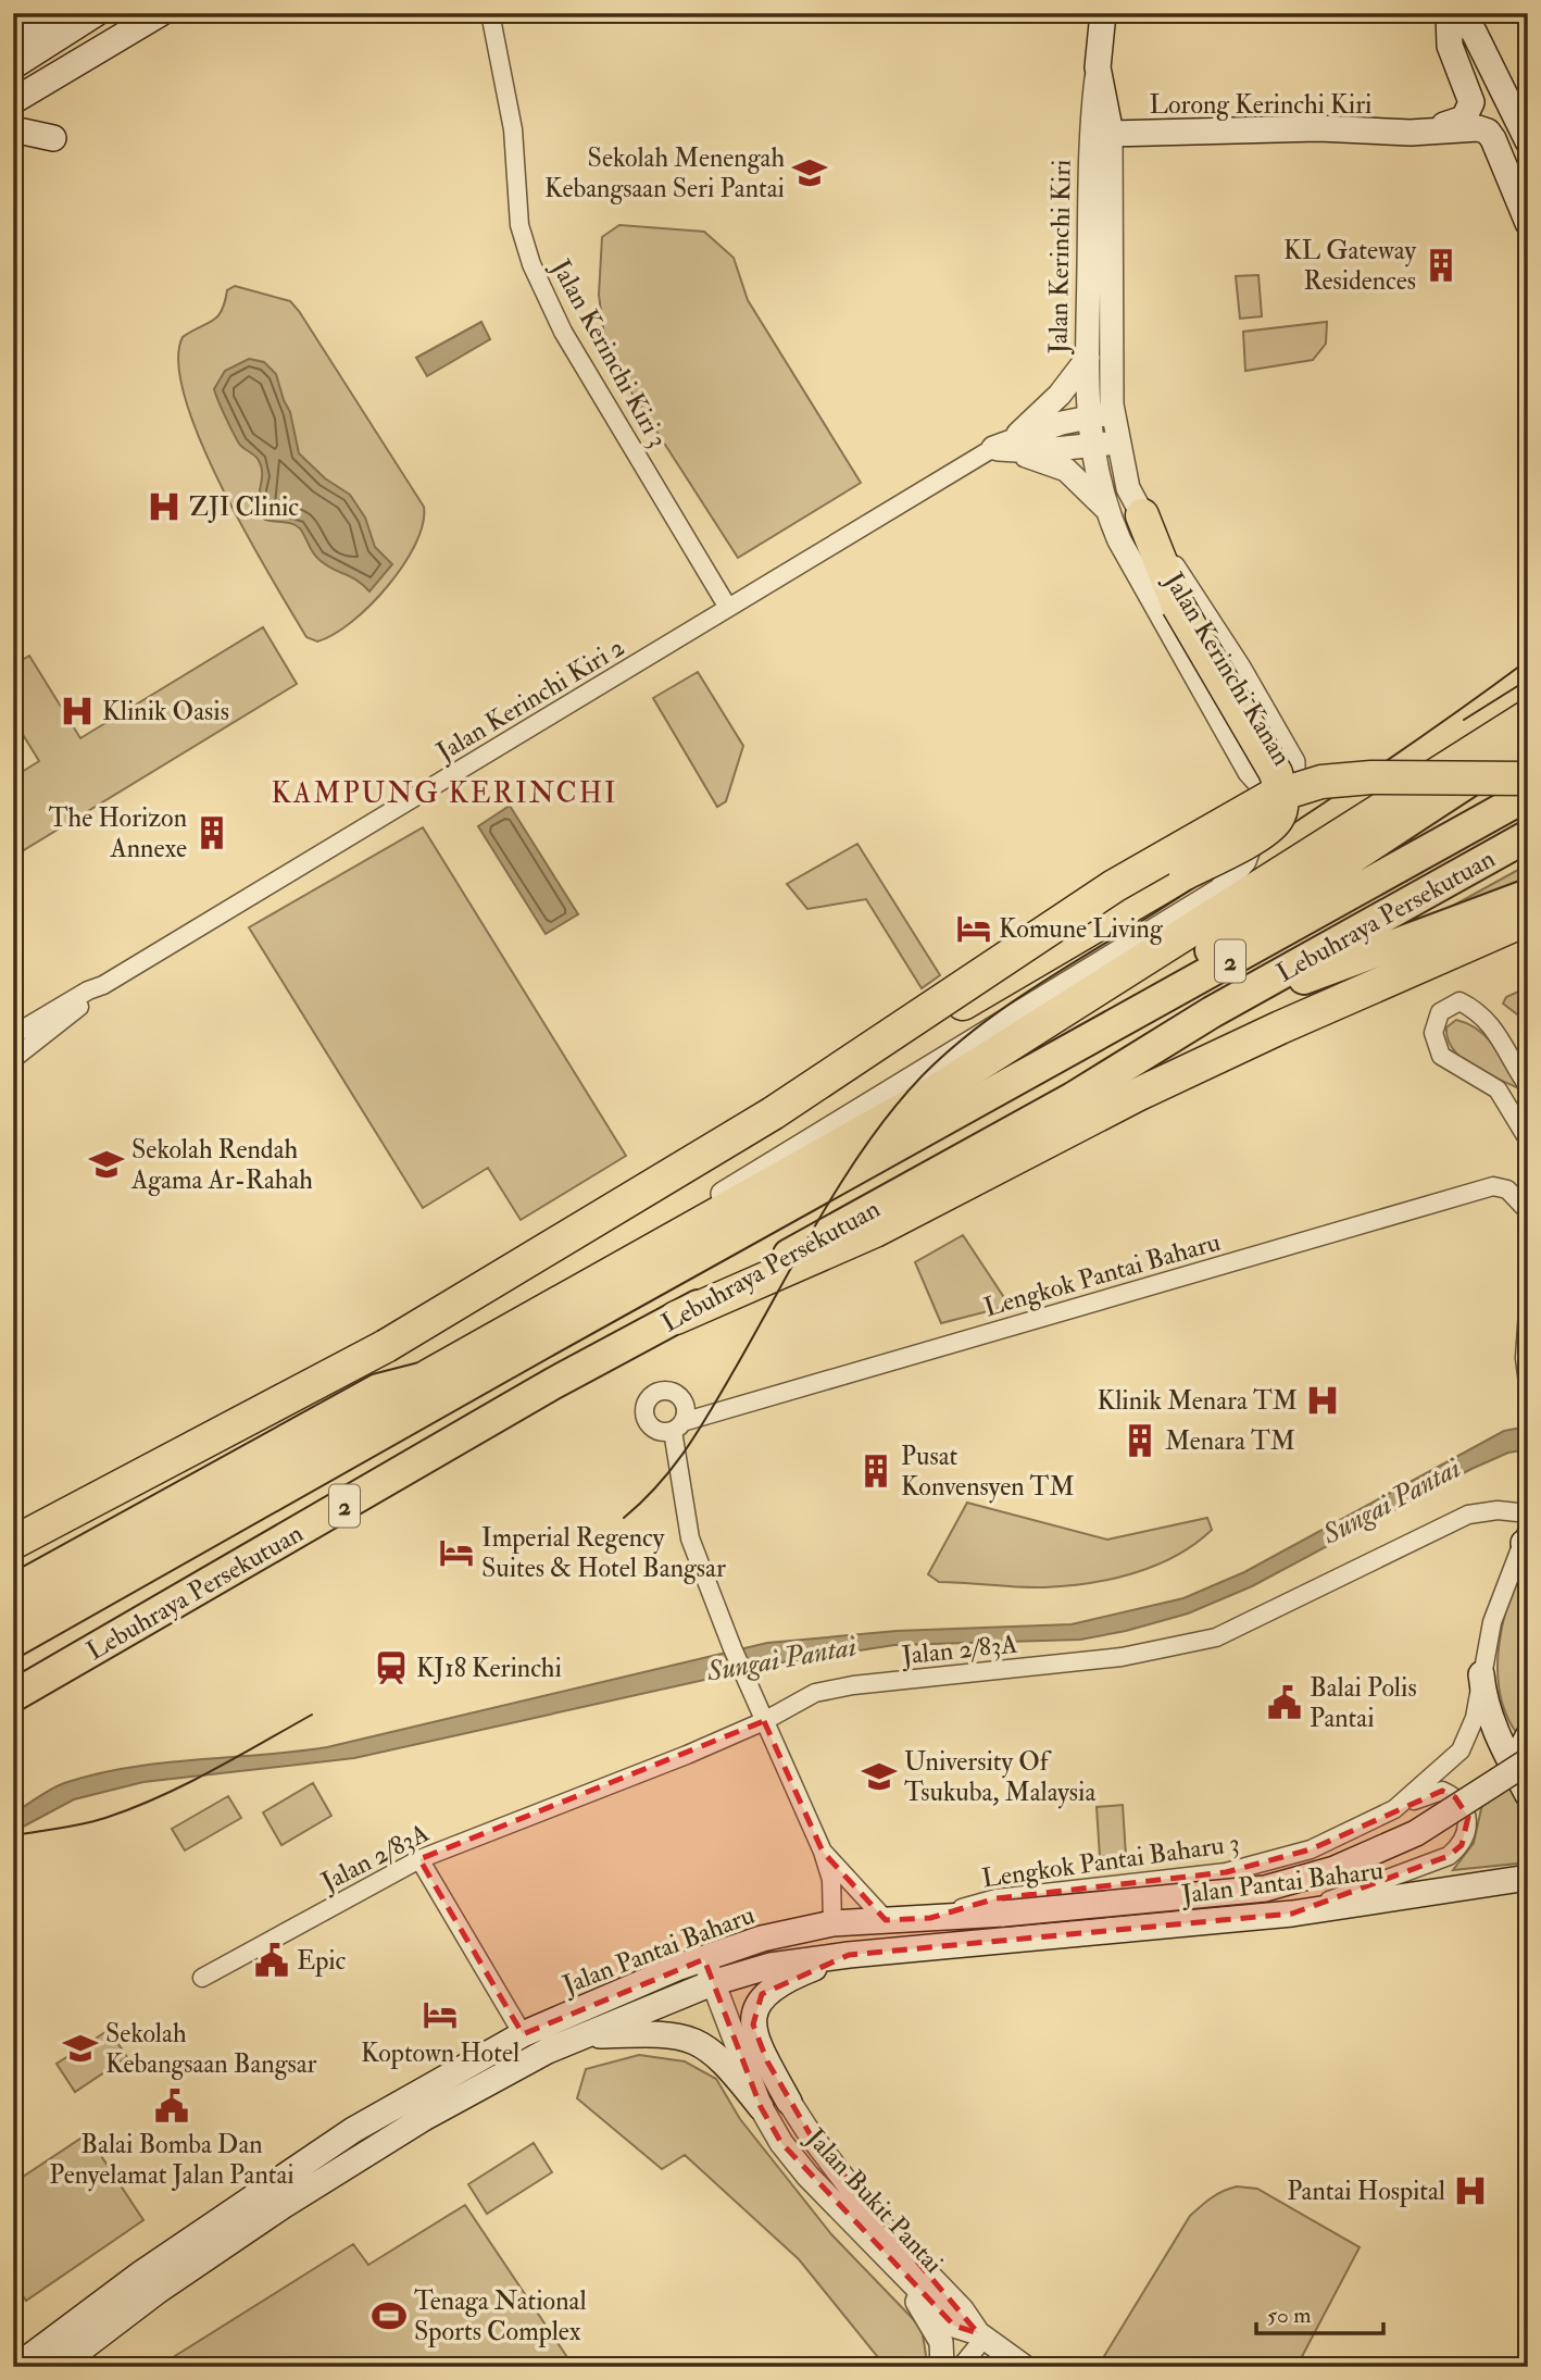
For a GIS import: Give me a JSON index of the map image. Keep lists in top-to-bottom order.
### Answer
{
  "streets": {
    "highway": ["Lebuhraya Persekutuan", "2"],
    "main road": ["Lorong Kerinchi Kiri", "Jalan Kerinchi Kiri", "Jalan Pantai Baharu"],
    "street": [
      "Jalan Kerinchi Kiri 3",
      "Jalan Kerinchi Kanan",
      "Jalan Kerinchi Kiri 2",
      "Lengkok Pantai Baharu",
      "Jalan 2/83A",
      "Lengkok Pantai Baharu 3",
      "Jalan Bukit Pantai"
    ]
  },
  "crossings": [
    ["Lorong Kerinchi Kiri", "Jalan Kerinchi Kiri"],
    ["Jalan Kerinchi Kiri", "Jalan Kerinchi Kanan"],
    ["Jalan Kerinchi Kiri 3", "Jalan Kerinchi Kiri 2"],
    ["Lengkok Pantai Baharu", "Jalan 2/83A"],
    ["Lengkok Pantai Baharu 3", "Jalan Pantai Baharu"],
    ["Jalan Pantai Baharu", "Jalan Bukit Pantai"]
  ],
  "districts": ["KAMPUNG KERINCHI"],
  "water": ["Sungai Pantai"],
  "places": {
    "school or university": [
      "Sekolah Menengah Kebangsaan Seri Pantai",
      "Sekolah Rendah Agama Ar-Rahah",
      "University Of Tsukuba, Malaysia",
      "Sekolah Kebangsaan Bangsar"
    ],
    "building": [
      "KL Gateway Residences",
      "The Horizon Annexe",
      "Menara TM",
      "Pusat Konvensyen TM"
    ],
    "hospital": [
      "ZJI Clinic",
      "Klinik Oasis",
      "Klinik Menara TM",
      "Pantai Hospital"
    ],
    "hotel": ["Komune Living", "Imperial Regency Suites & Hotel Bangsar", "Koptown Hotel"],
    "station": ["KJ18 Kerinchi"],
    "public building": ["Balai Polis Pantai", "Epic", "Balai Bomba Dan Penyelamat Jalan Pantai"],
    "sports": ["Tenaga National Sports Complex"]
  },
  "scale_bar": "50 m"
}
